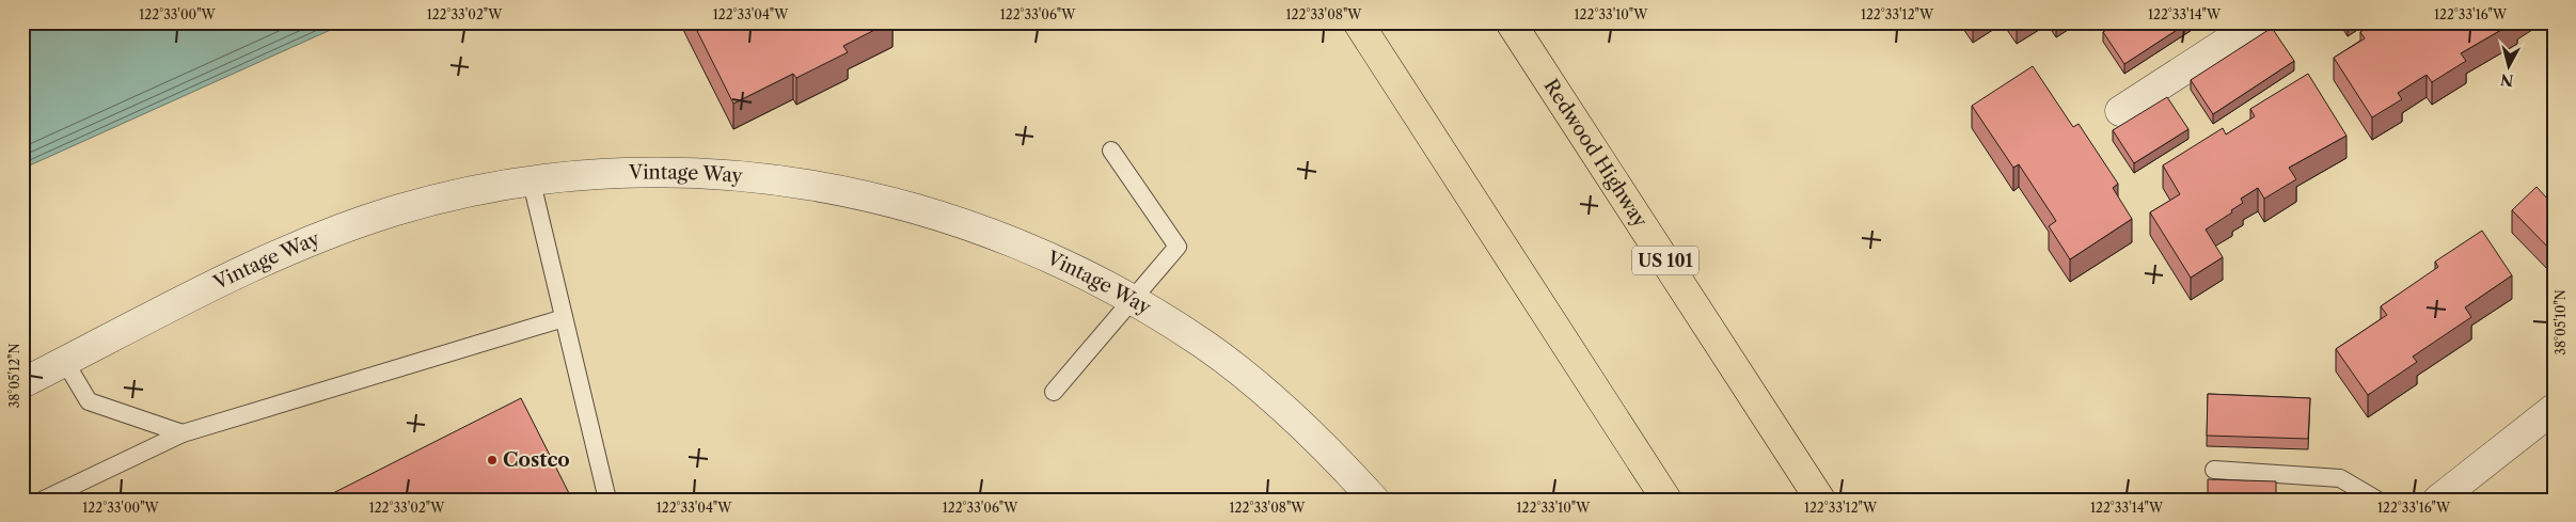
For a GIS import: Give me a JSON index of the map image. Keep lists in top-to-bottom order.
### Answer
{
  "streets": {
    "highway": ["Redwood Highway", "US 101"],
    "street": ["Vintage Way"]
  },
  "places": ["Costco"],
  "north": "bottom",
  "coordinates": [
    "122°33'00\"W",
    "122°33'02\"W",
    "122°33'04\"W",
    "122°33'06\"W",
    "122°33'08\"W",
    "122°33'10\"W",
    "122°33'12\"W",
    "122°33'14\"W",
    "122°33'16\"W",
    "38°05'10\"N",
    "38°05'12\"N"
  ]
}
